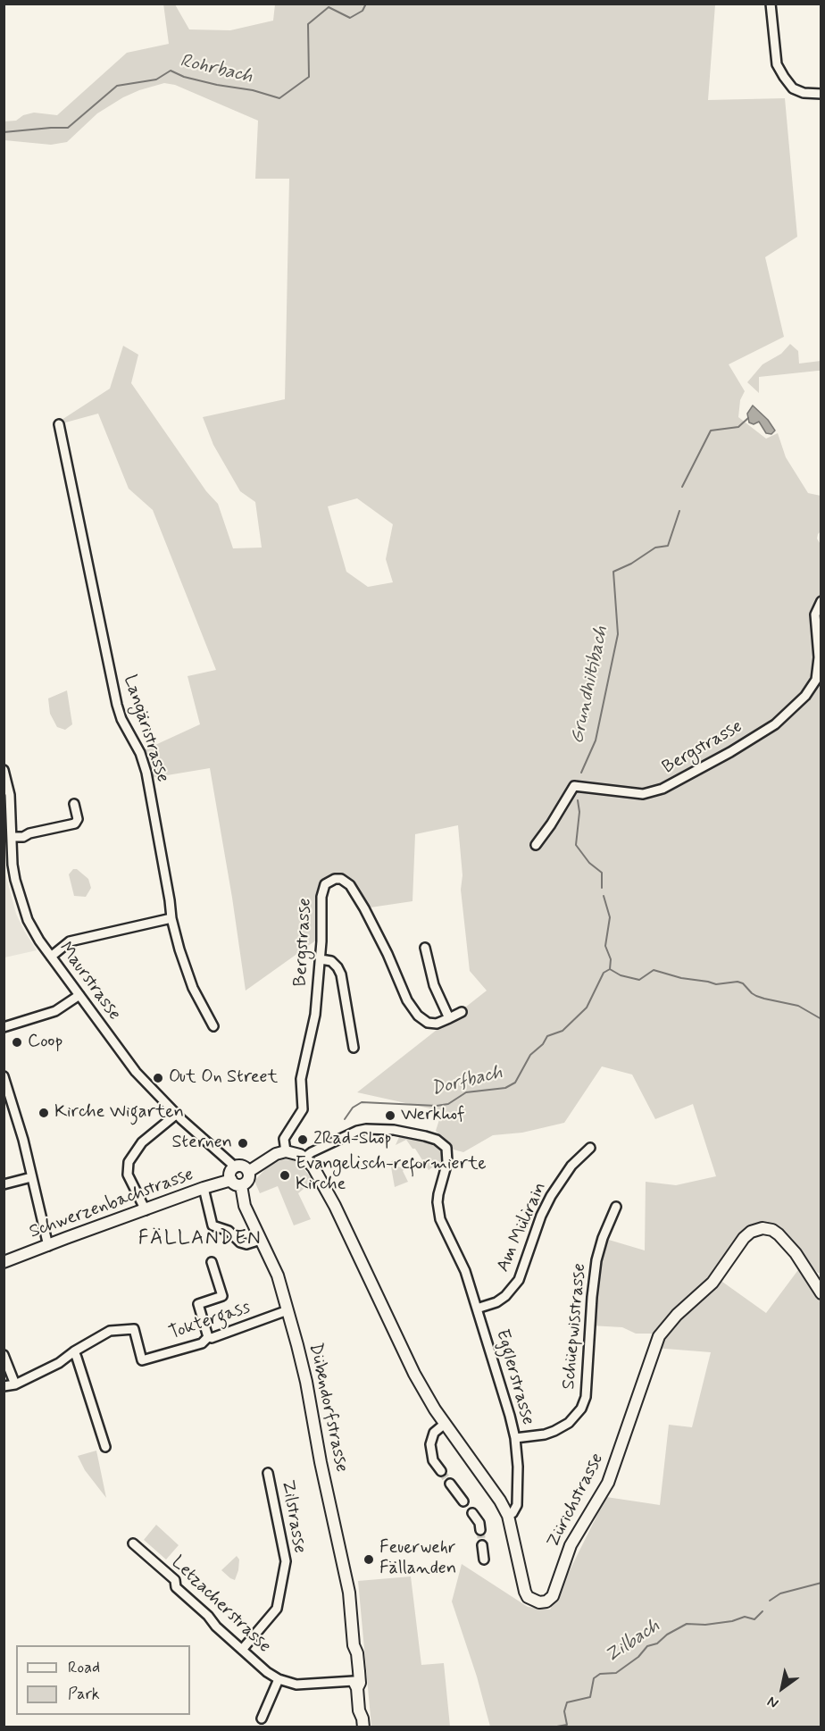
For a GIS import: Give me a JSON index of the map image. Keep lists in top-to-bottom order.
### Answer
{
  "streets": {
    "main road": ["Schwerzenbachstrasse", "Dübendorfstrasse", "Zürichstrasse"],
    "street": [
      "Langäristrasse",
      "Bergstrasse",
      "Maurstrasse",
      "Am Mülirain",
      "Toktergass",
      "Schüepwisstrasse",
      "Egglerstrasse",
      "Zilstrasse",
      "Letzacherstrasse"
    ]
  },
  "crossings": [
    ["Maurstrasse", "Schwerzenbachstrasse"],
    ["Maurstrasse", "Dübendorfstrasse"],
    ["Schwerzenbachstrasse", "Dübendorfstrasse"],
    ["Am Mülirain", "Egglerstrasse"],
    ["Toktergass", "Dübendorfstrasse"],
    ["Schüepwisstrasse", "Egglerstrasse"],
    ["Egglerstrasse", "Zürichstrasse"],
    ["Dübendorfstrasse", "Letzacherstrasse"],
    ["Zilstrasse", "Letzacherstrasse"]
  ],
  "districts": ["FÄLLANDEN"],
  "water": [
    "Rohrbach",
    "Grundhiltibach",
    "Dorfbach",
    "Zilbach"
  ],
  "places": [
    "Coop",
    "Out On Street",
    "Kirche Wigarten",
    "Werkhof",
    "2Rad-Shop",
    "Sternen",
    "Evangelisch-reformierte Kirche",
    "Feuerwehr Fällanden"
  ],
  "legend": ["Road", "Park"],
  "north": "bottom left"
}
